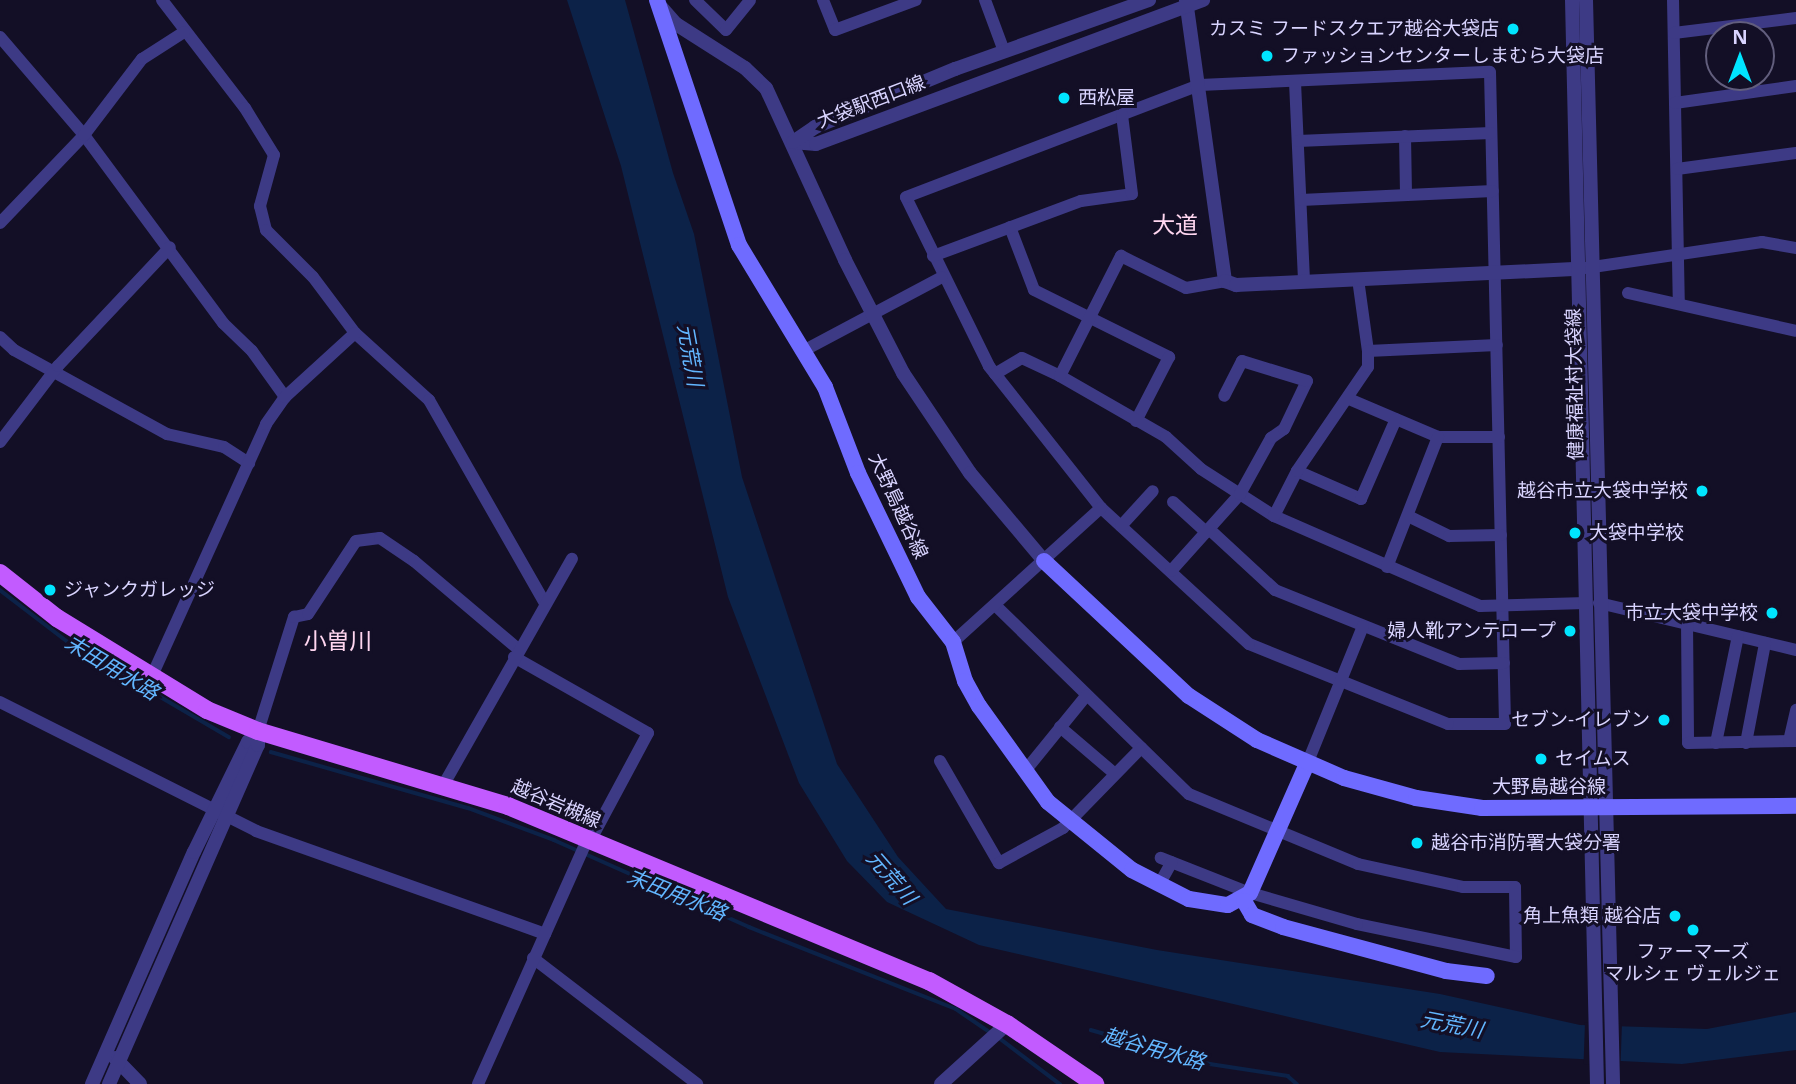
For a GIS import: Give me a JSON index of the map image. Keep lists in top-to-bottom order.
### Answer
{
  "streets": {
    "main road": ["大野島越谷線", "越谷岩槻線"],
    "street": ["大袋駅西口線", "健康福祉村大袋線"]
  },
  "crossings": [
    ["健康福祉村大袋線", "大野島越谷線"]
  ],
  "districts": ["大道", "小曽川"],
  "water": ["元荒川", "末田用水路", "越谷用水路"],
  "places": [
    "カスミ フードスクエア越谷大袋店",
    "ファッションセンターしまむら大袋店",
    "西松屋",
    "越谷市立大袋中学校",
    "大袋中学校",
    "ジャンクガレッジ",
    "市立大袋中学校",
    "婦人靴アンテロープ",
    "セブン-イレブン",
    "セイムス",
    "越谷市消防署大袋分署",
    "角上魚類 越谷店",
    "ファーマーズ マルシェ ヴェルジェ"
  ],
  "north": "top"
}
